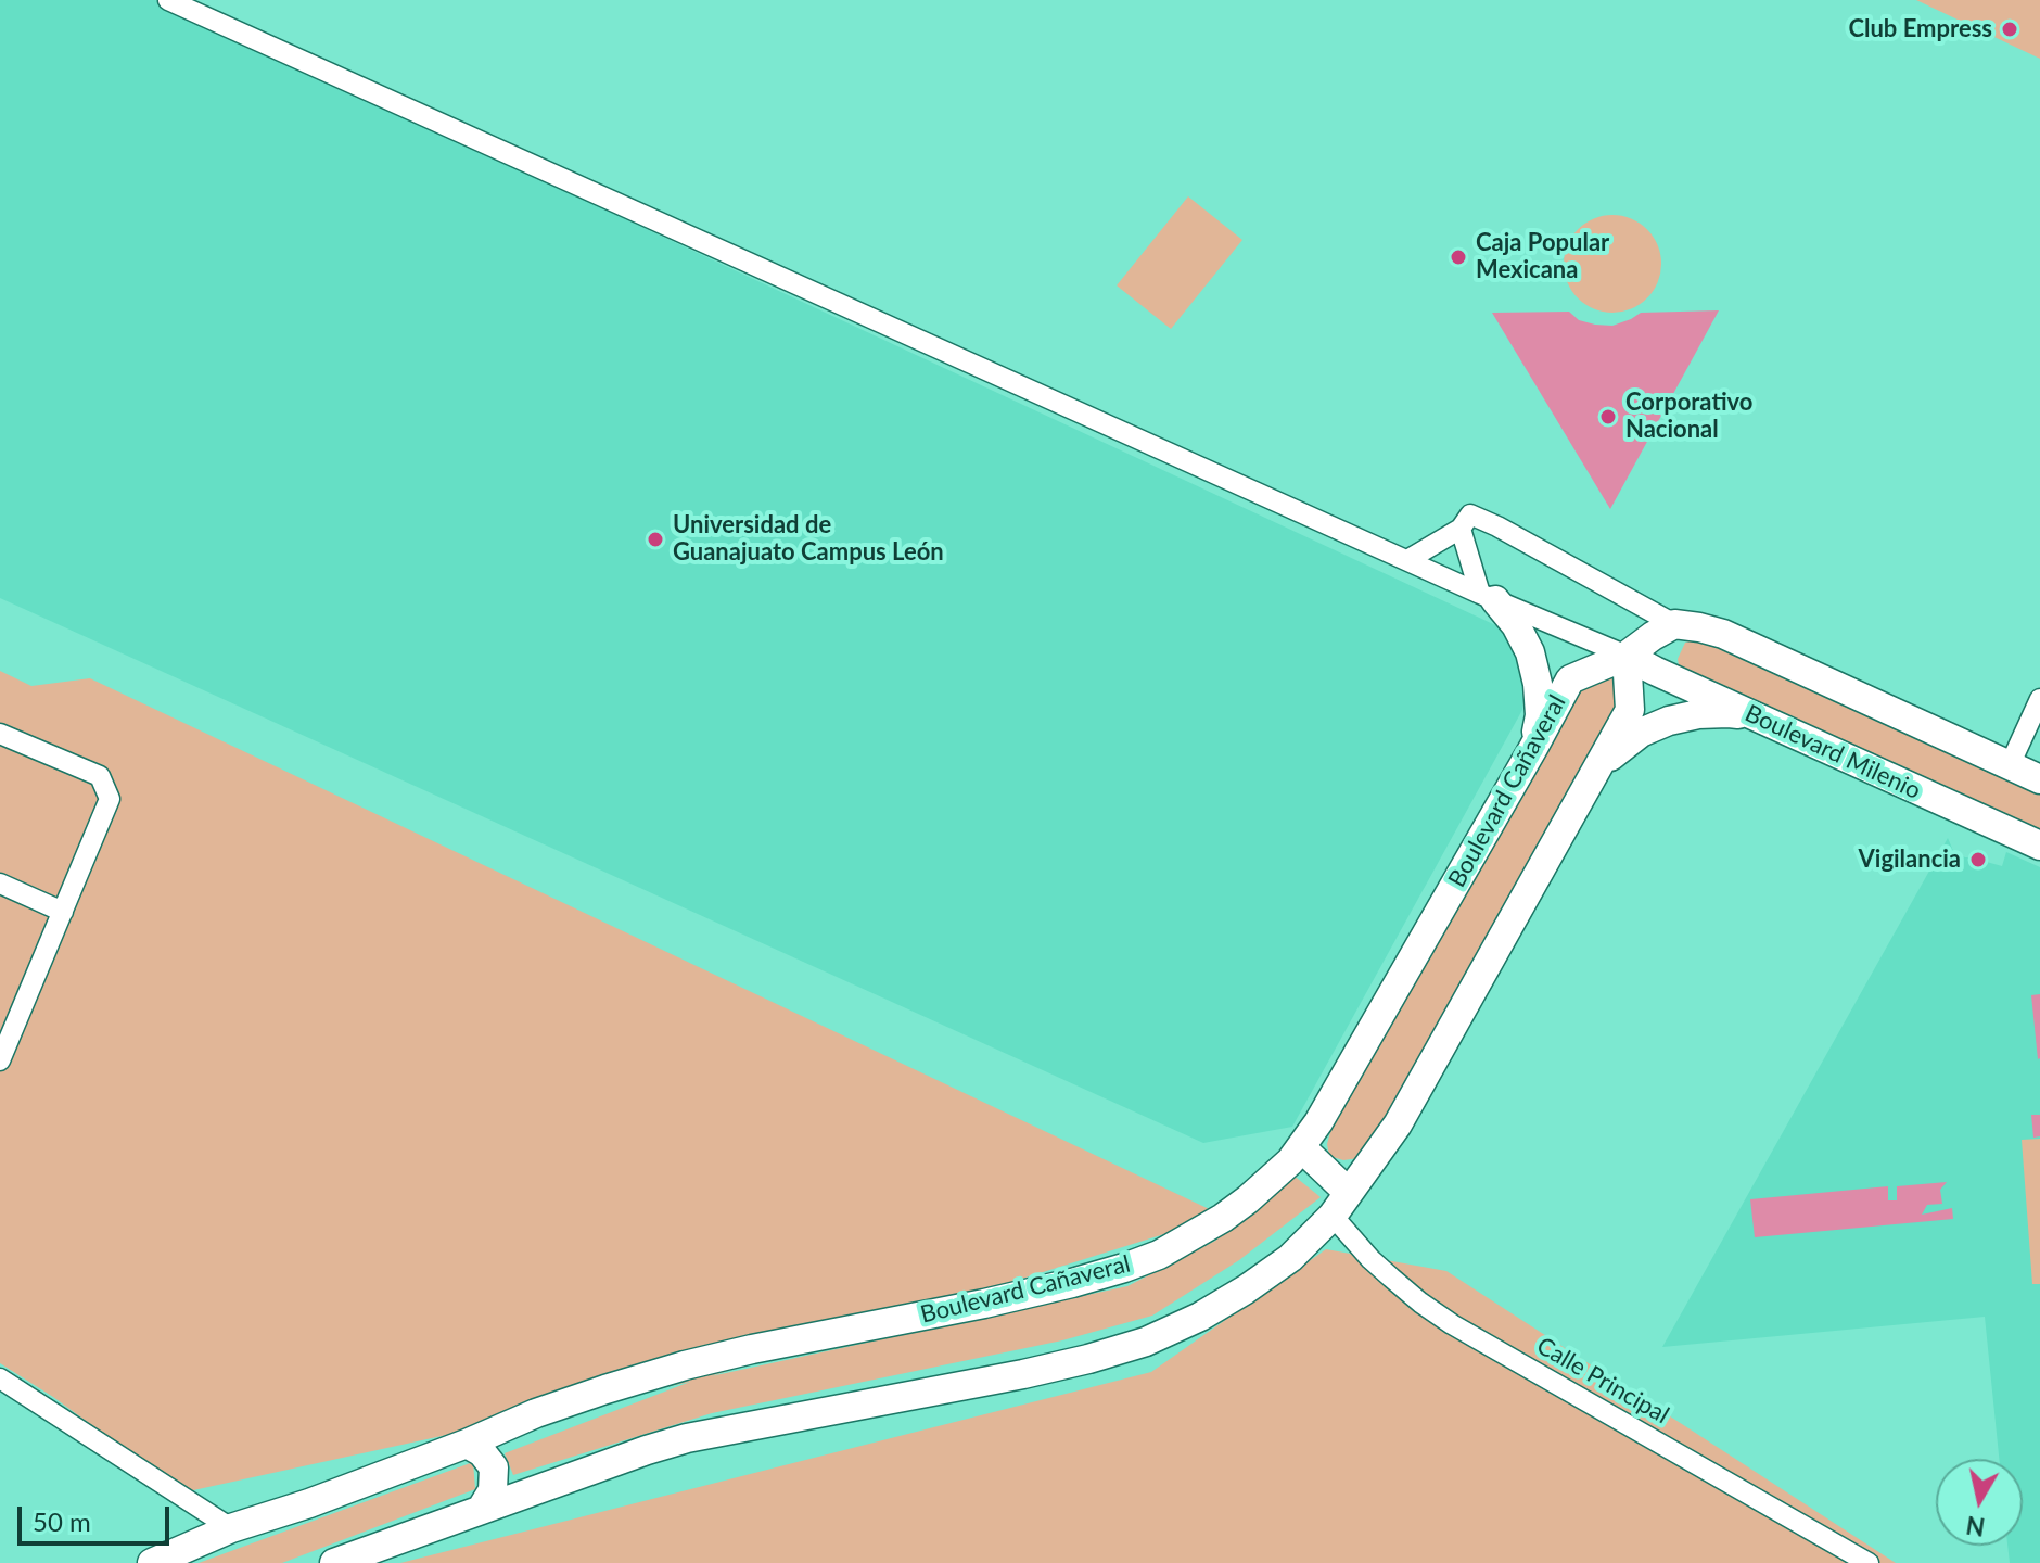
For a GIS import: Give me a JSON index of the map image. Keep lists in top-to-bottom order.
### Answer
{
  "streets": {
    "street": ["Boulevard Milenio", "Boulevard Cañaveral", "Calle Principal"]
  },
  "crossings": [
    ["Boulevard Milenio", "Boulevard Cañaveral"]
  ],
  "places": [
    "Club Empress",
    "Caja Popular Mexicana",
    "Corporativo Nacional",
    "Universidad de Guanajuato Campus León",
    "Vigilancia"
  ],
  "scale_bar": "50 m",
  "north": "bottom"
}
